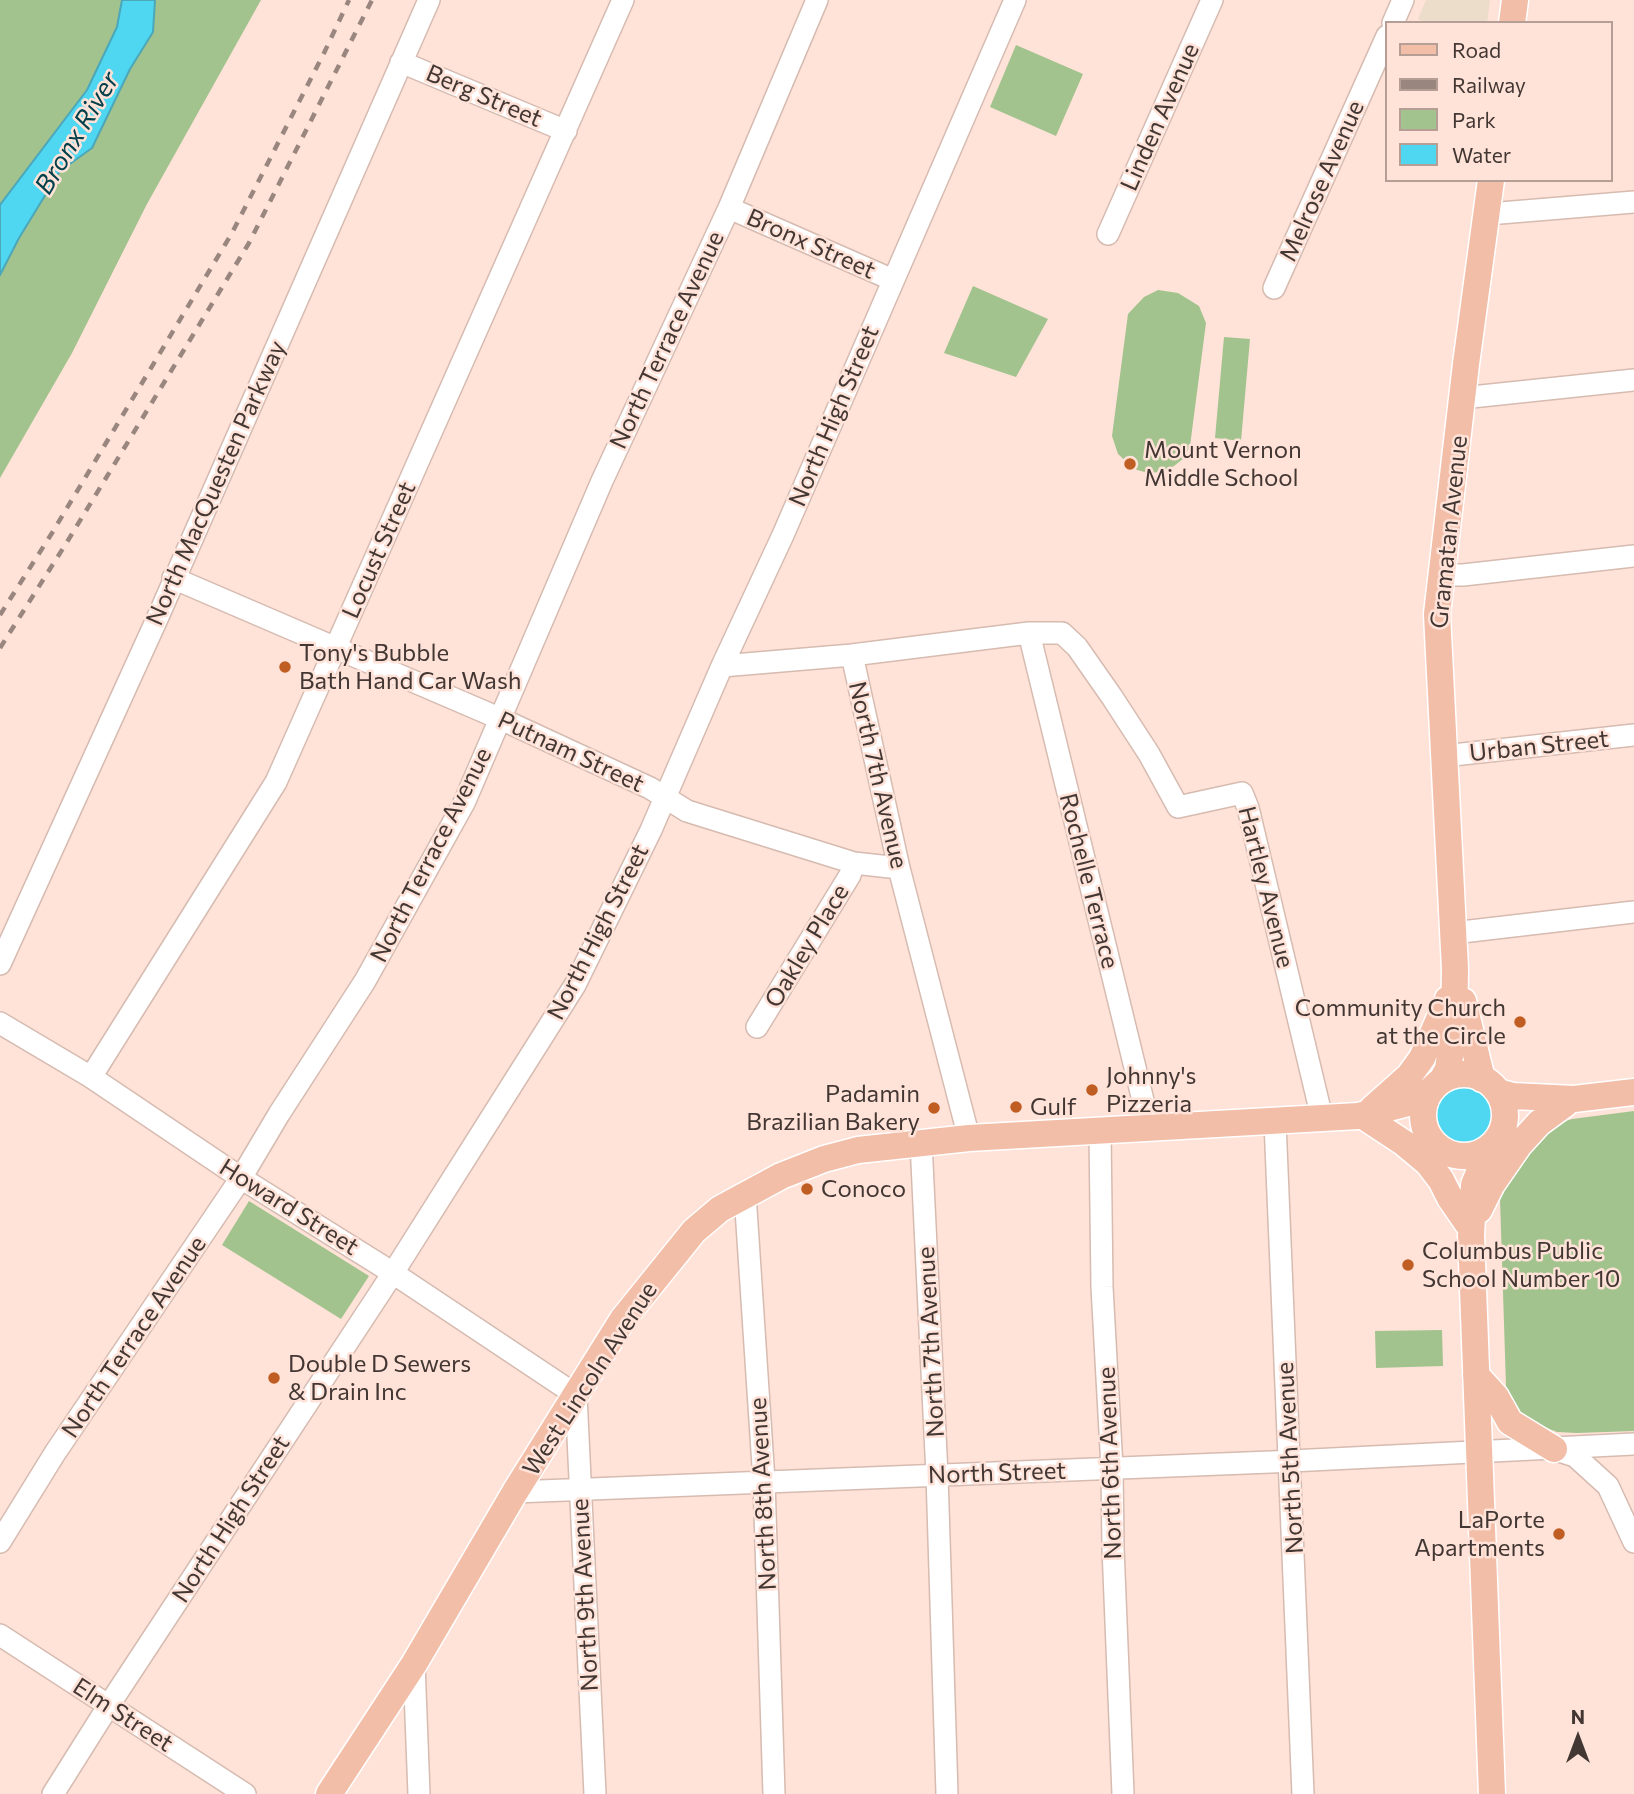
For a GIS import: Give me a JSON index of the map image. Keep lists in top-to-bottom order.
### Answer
{
  "streets": {
    "main road": ["Gramatan Avenue", "West Lincoln Avenue"],
    "street": [
      "Berg Street",
      "Linden Avenue",
      "Melrose Avenue",
      "Bronx Street",
      "North Terrace Avenue",
      "North High Street",
      "North MacQuesten Parkway",
      "Locust Street",
      "Urban Street",
      "Putnam Street",
      "North 7th Avenue",
      "Rochelle Terrace",
      "Hartley Avenue",
      "Oakley Place",
      "Howard Street",
      "North 5th Avenue",
      "North 6th Avenue",
      "North Street",
      "North 8th Avenue",
      "North 9th Avenue",
      "Elm Street"
    ]
  },
  "crossings": [
    ["Berg Street", "North MacQuesten Parkway"],
    ["Berg Street", "Locust Street"],
    ["Bronx Street", "North Terrace Avenue"],
    ["Bronx Street", "North High Street"],
    ["North Terrace Avenue", "Putnam Street"],
    ["North Terrace Avenue", "Howard Street"],
    ["North High Street", "Putnam Street"],
    ["North High Street", "Howard Street"],
    ["North High Street", "Elm Street"],
    ["North MacQuesten Parkway", "Putnam Street"],
    ["Gramatan Avenue", "Urban Street"],
    ["Gramatan Avenue", "West Lincoln Avenue"],
    ["Locust Street", "Putnam Street"],
    ["Locust Street", "Howard Street"],
    ["Putnam Street", "North 7th Avenue"],
    ["Putnam Street", "Oakley Place"],
    ["North 7th Avenue", "West Lincoln Avenue"],
    ["North 7th Avenue", "North Street"],
    ["Rochelle Terrace", "Hartley Avenue"],
    ["Rochelle Terrace", "West Lincoln Avenue"],
    ["Hartley Avenue", "West Lincoln Avenue"],
    ["Howard Street", "West Lincoln Avenue"],
    ["Howard Street", "North 9th Avenue"],
    ["West Lincoln Avenue", "North 5th Avenue"],
    ["West Lincoln Avenue", "North 6th Avenue"],
    ["West Lincoln Avenue", "North Street"],
    ["West Lincoln Avenue", "North 8th Avenue"],
    ["West Lincoln Avenue", "North 9th Avenue"],
    ["North 5th Avenue", "North Street"],
    ["North 6th Avenue", "North Street"],
    ["North Street", "North 8th Avenue"],
    ["North Street", "North 9th Avenue"]
  ],
  "water": ["Bronx River"],
  "places": [
    "Mount Vernon Middle School",
    "Tony's Bubble Bath Hand Car Wash",
    "Community Church at the Circle",
    "Johnny's Pizzeria",
    "Gulf",
    "Padamin Brazilian Bakery",
    "Conoco",
    "Columbus Public School Number 10",
    "Double D Sewers & Drain Inc",
    "LaPorte Apartments"
  ],
  "legend": [
    "Road",
    "Railway",
    "Park",
    "Water"
  ],
  "north": "top"
}
